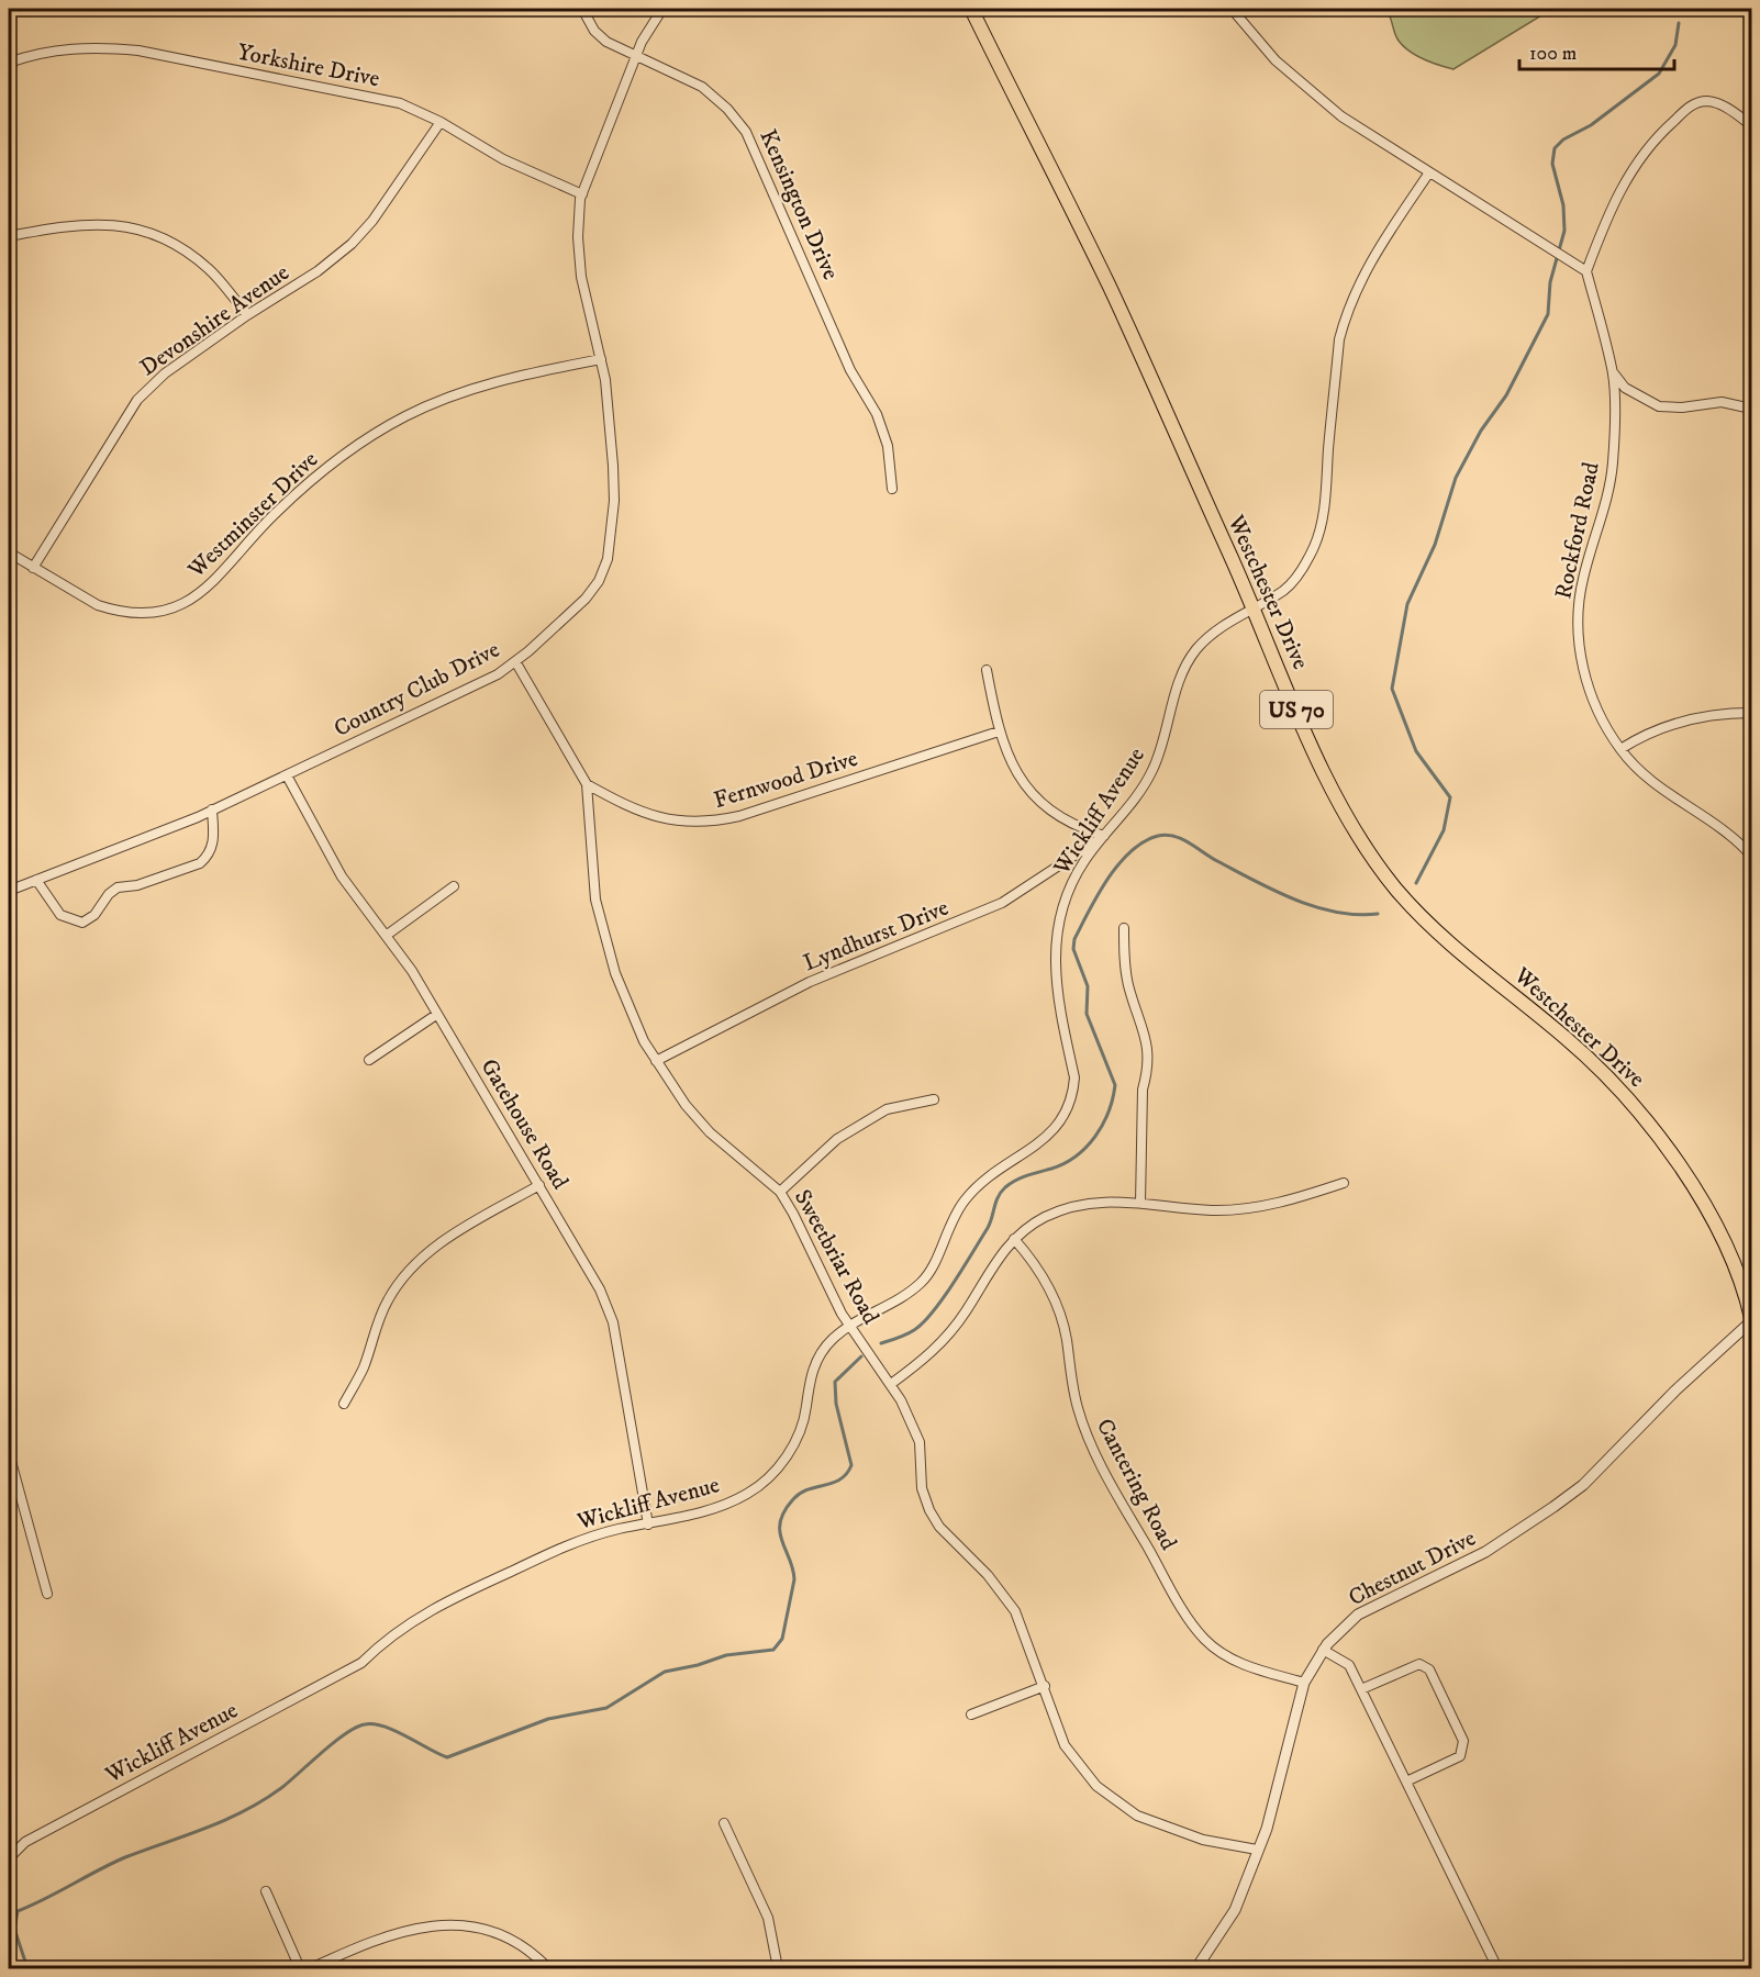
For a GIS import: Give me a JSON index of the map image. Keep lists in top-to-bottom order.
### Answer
{
  "streets": {
    "main road": ["Westchester Drive", "US 70"],
    "street": [
      "Yorkshire Drive",
      "Kensington Drive",
      "Devonshire Avenue",
      "Westminster Drive",
      "Rockford Road",
      "Country Club Drive",
      "Fernwood Drive",
      "Wickliff Avenue",
      "Lyndhurst Drive",
      "Gatehouse Road",
      "Sweetbriar Road",
      "Cantering Road",
      "Chestnut Drive"
    ]
  },
  "crossings": [
    ["Yorkshire Drive", "Devonshire Avenue"],
    ["Yorkshire Drive", "Country Club Drive"],
    ["Kensington Drive", "Country Club Drive"],
    ["Devonshire Avenue", "Westminster Drive"],
    ["Westminster Drive", "Country Club Drive"],
    ["Westchester Drive", "Wickliff Avenue"],
    ["Westchester Drive", "Chestnut Drive"],
    ["Country Club Drive", "Gatehouse Road"],
    ["Country Club Drive", "Sweetbriar Road"],
    ["Fernwood Drive", "Sweetbriar Road"],
    ["Wickliff Avenue", "Lyndhurst Drive"],
    ["Wickliff Avenue", "Gatehouse Road"],
    ["Wickliff Avenue", "Sweetbriar Road"],
    ["Lyndhurst Drive", "Sweetbriar Road"],
    ["Sweetbriar Road", "Chestnut Drive"],
    ["Cantering Road", "Chestnut Drive"]
  ],
  "scale_bar": "100 m"
}
